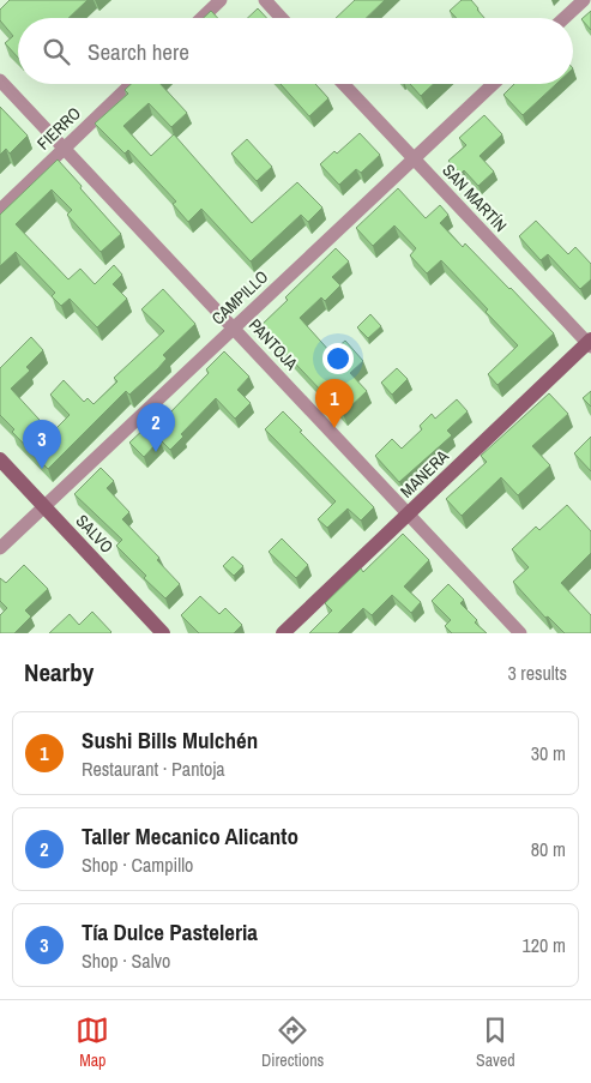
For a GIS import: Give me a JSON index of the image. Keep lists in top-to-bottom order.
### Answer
{
  "streets": {
    "main road": ["MANERA", "SALVO"],
    "street": [
      "FIERRO",
      "SAN MARTÍN",
      "CAMPILLO",
      "PANTOJA"
    ]
  },
  "crossings": [
    ["FIERRO", "PANTOJA"],
    ["SAN MARTÍN", "CAMPILLO"],
    ["SAN MARTÍN", "MANERA"],
    ["CAMPILLO", "PANTOJA"],
    ["CAMPILLO", "SALVO"],
    ["PANTOJA", "MANERA"]
  ],
  "page": {
    "search": "Search here",
    "pins": ["1", "2", "3"],
    "heading": ["Nearby", "3 results"],
    "list": [
      {
        "mark": "1",
        "name": "Sushi Bills Mulchén",
        "note": "Restaurant · Pantoja",
        "value": "30 m"
      },
      {
        "mark": "2",
        "name": "Taller Mecanico Alicanto",
        "note": "Shop · Campillo",
        "value": "80 m"
      },
      {
        "mark": "3",
        "name": "Tía Dulce Pasteleria",
        "note": "Shop · Salvo",
        "value": "120 m"
      }
    ],
    "nav": ["Map", "Directions", "Saved"]
  }
}
